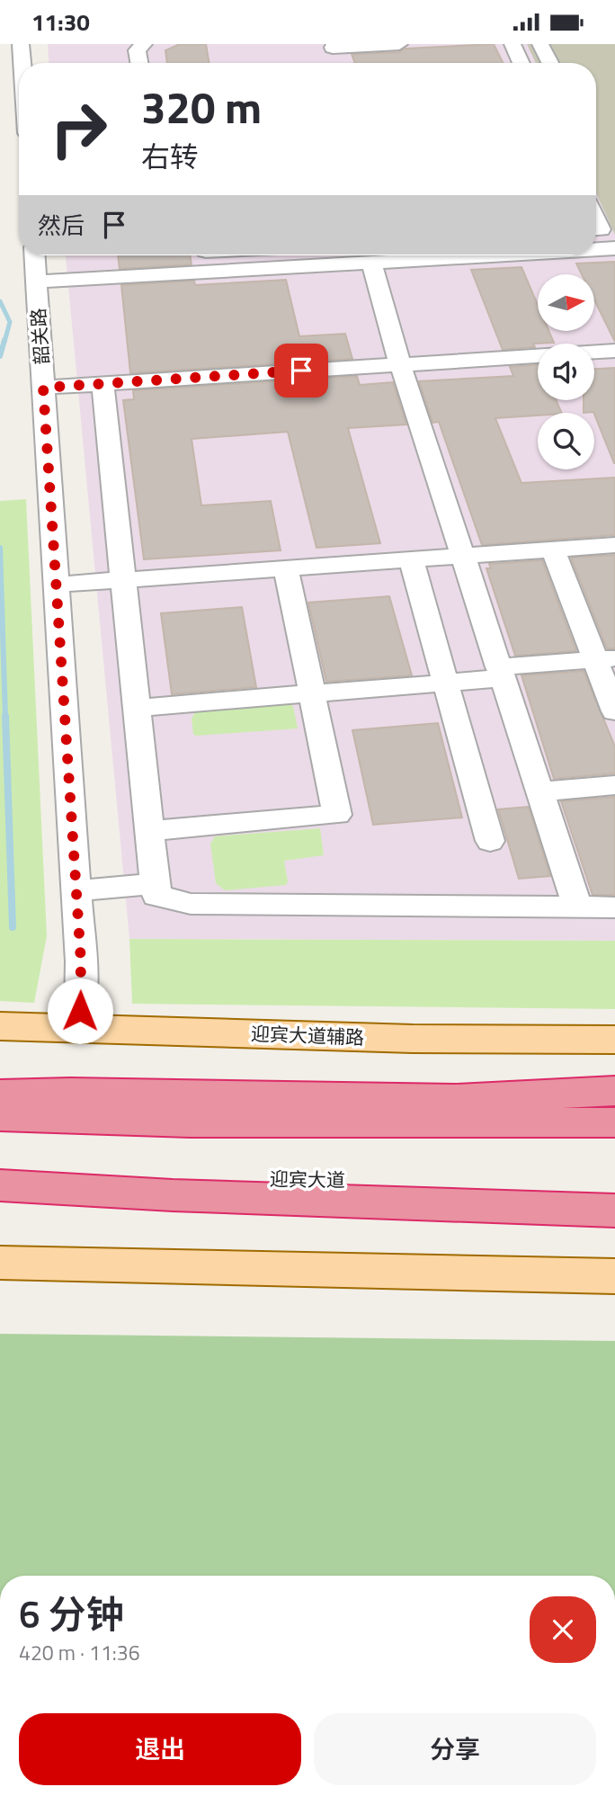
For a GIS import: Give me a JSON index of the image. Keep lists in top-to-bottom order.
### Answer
{
  "streets": {
    "highway": ["迎宾大道"],
    "main road": ["迎宾大道辅路"],
    "street": ["韶关路"]
  },
  "crossings": [
    ["韶关路", "迎宾大道辅路"]
  ],
  "north": "right",
  "page": {
    "status": "11:30",
    "turn": ["320 m", "右转"],
    "then": "然后",
    "heading": ["6 分钟", "420 m · 11:36"],
    "buttons": ["退出", "分享"]
  }
}
